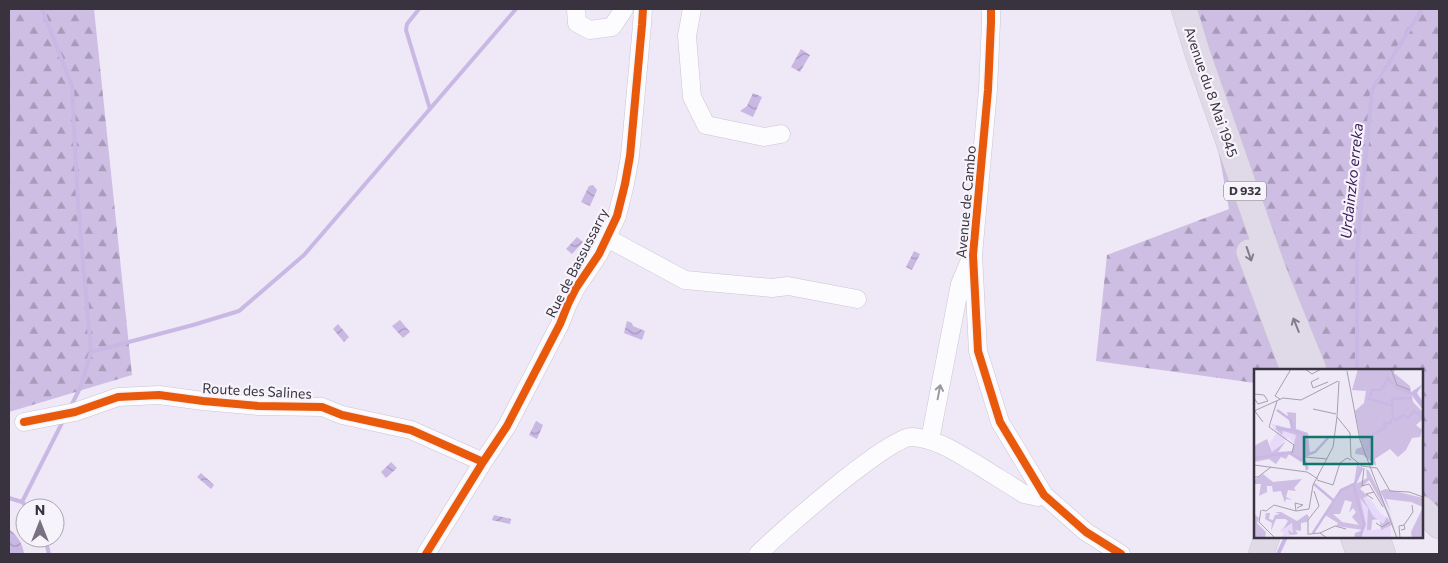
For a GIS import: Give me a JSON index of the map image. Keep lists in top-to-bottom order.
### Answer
{
  "streets": {
    "highway": ["Avenue du 8 Mai 1945", "D 932"],
    "street": ["Avenue de Cambo", "Rue de Bassussarry", "Route des Salines"]
  },
  "crossings": [
    ["Rue de Bassussarry", "Route des Salines"]
  ],
  "water": ["Urdainzko erreka"],
  "north": "top"
}
